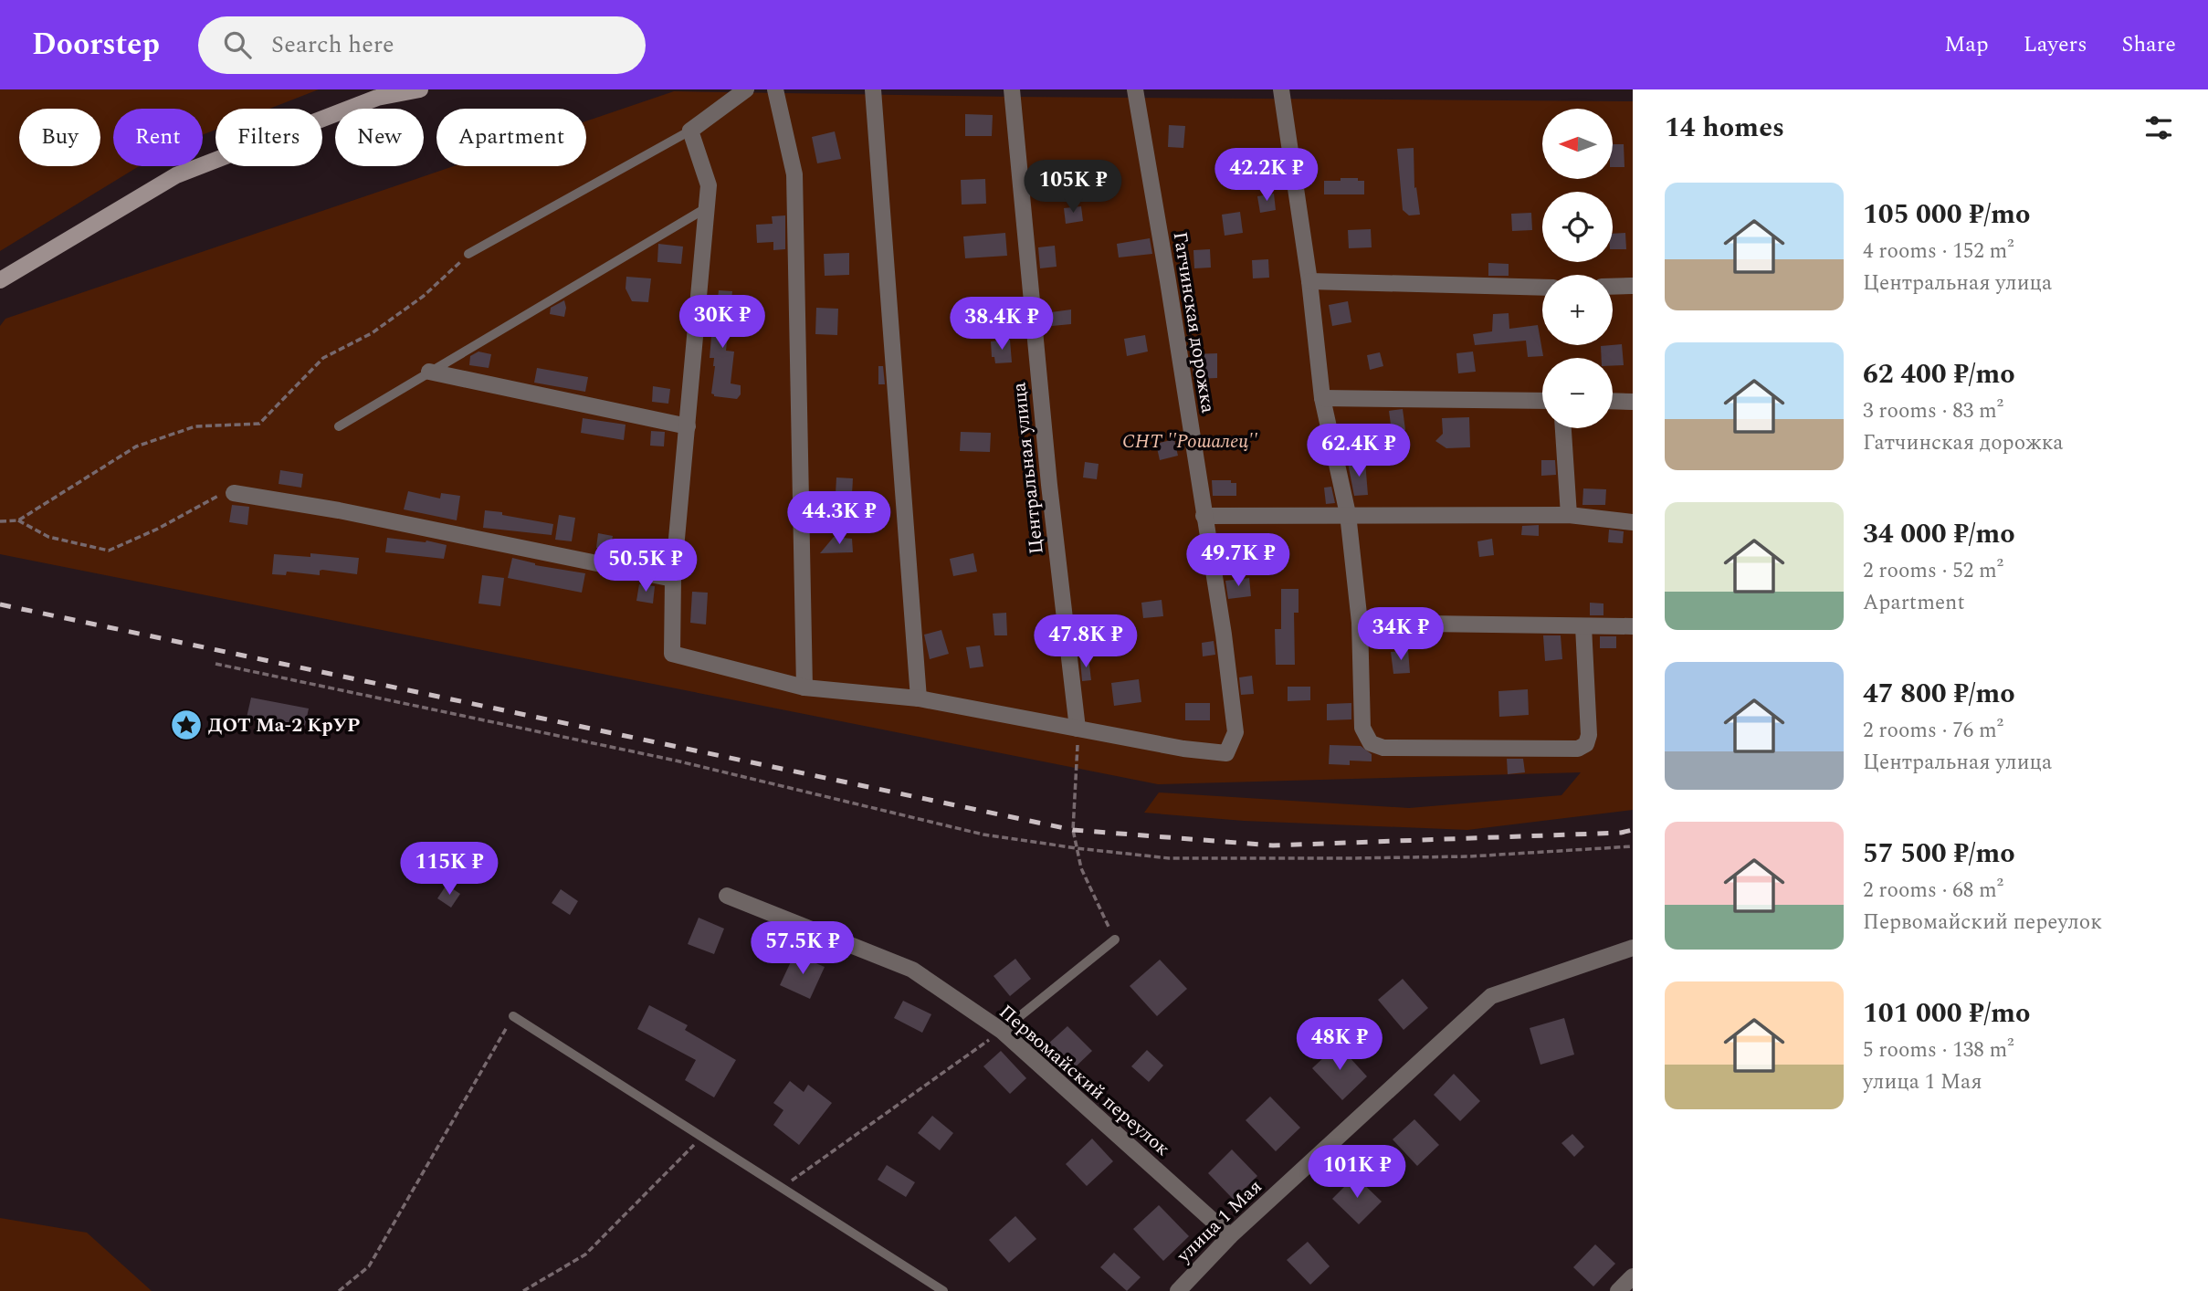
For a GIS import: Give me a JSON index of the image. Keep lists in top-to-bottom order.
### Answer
{
  "streets": {
    "street": [
      "Гатчинская дорожка",
      "Центральная улица",
      "Первомайский переулок",
      "улица 1 Мая"
    ]
  },
  "crossings": [
    ["Гатчинская дорожка", "Центральная улица"],
    ["Первомайский переулок", "улица 1 Мая"]
  ],
  "parks": ["СНТ ''Рошалец''"],
  "places": {
    "place": ["ДОТ Ма-2 КрУР"]
  },
  "north": "left",
  "page": {
    "header": "Doorstep",
    "search": "Search here",
    "nav": ["Map", "Layers", "Share"],
    "heading": "14 homes",
    "map_buttons": ["+", "−"],
    "chip": [
      "Buy",
      "Rent",
      "Filters",
      "New",
      "Apartment"
    ],
    "price": [
      "42.2K ₽",
      "105K ₽",
      "30K ₽",
      "38.4K ₽",
      "62.4K ₽",
      "44.3K ₽",
      "49.7K ₽",
      "50.5K ₽",
      "34K ₽",
      "47.8K ₽",
      "115K ₽",
      "57.5K ₽",
      "48K ₽",
      "101K ₽"
    ],
    "list": [
      {
        "name": "105 000 ₽/mo",
        "note": "4 rooms · 152 m² · Центральная улица"
      },
      {
        "name": "62 400 ₽/mo",
        "note": "3 rooms · 83 m² · Гатчинская дорожка"
      },
      {
        "name": "34 000 ₽/mo",
        "note": "2 rooms · 52 m² · Apartment"
      },
      {
        "name": "47 800 ₽/mo",
        "note": "2 rooms · 76 m² · Центральная улица"
      },
      {
        "name": "57 500 ₽/mo",
        "note": "2 rooms · 68 m² · Первомайский переулок"
      },
      {
        "name": "101 000 ₽/mo",
        "note": "5 rooms · 138 m² · улица 1 Мая"
      }
    ]
  }
}
